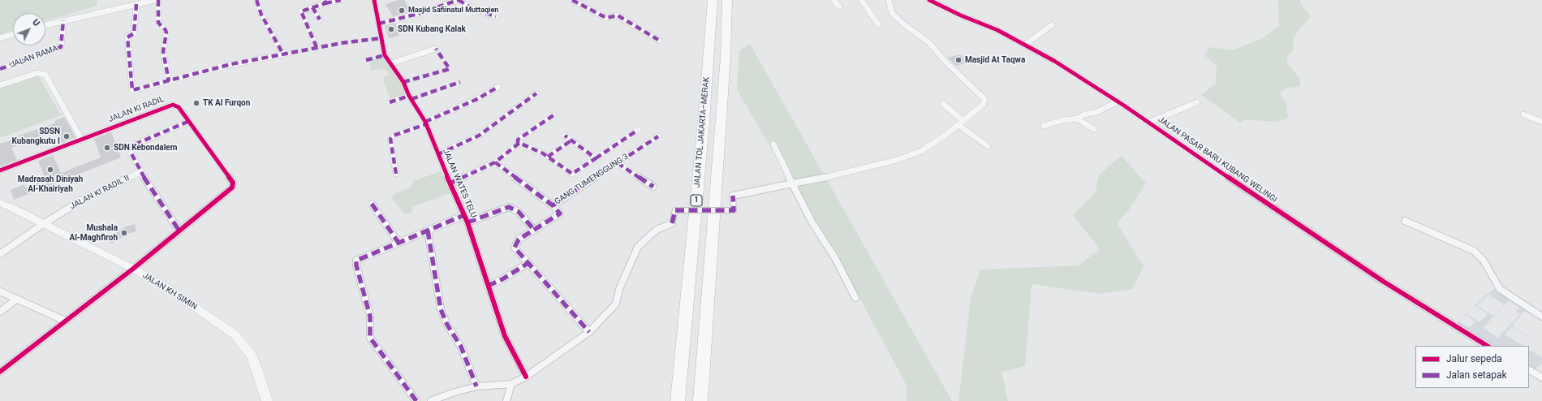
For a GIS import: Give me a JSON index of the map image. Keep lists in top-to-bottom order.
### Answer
{
  "streets": {
    "highway": ["JALAN TOL JAKARTA–MERAK", "1"],
    "street": [
      "JALAN RAMA",
      "JALAN KI RADIL",
      "JALAN PASAR BARU KUBANG WELINGI",
      "GANG TUMENGGUNG 3",
      "JALAN WATES TELU",
      "JALAN KI RADIL II",
      "JALAN KH SIMIN"
    ]
  },
  "crossings": [
    ["JALAN KI RADIL", "JALAN KH SIMIN"],
    ["JALAN KI RADIL II", "JALAN KH SIMIN"]
  ],
  "places": [
    "Masjid Safiinatul Muttaqien",
    "SDN Kubang Kalak",
    "Masjid At Taqwa",
    "TK Al Furqon",
    "SDSN Kubangkutu I",
    "SDN Kebondalem",
    "Madrasah Diniyah Al-Khairiyah",
    "Mushala Al-Maghfiroh"
  ],
  "legend": ["Jalur sepeda", "Jalan setapak"],
  "north": "top right"
}
